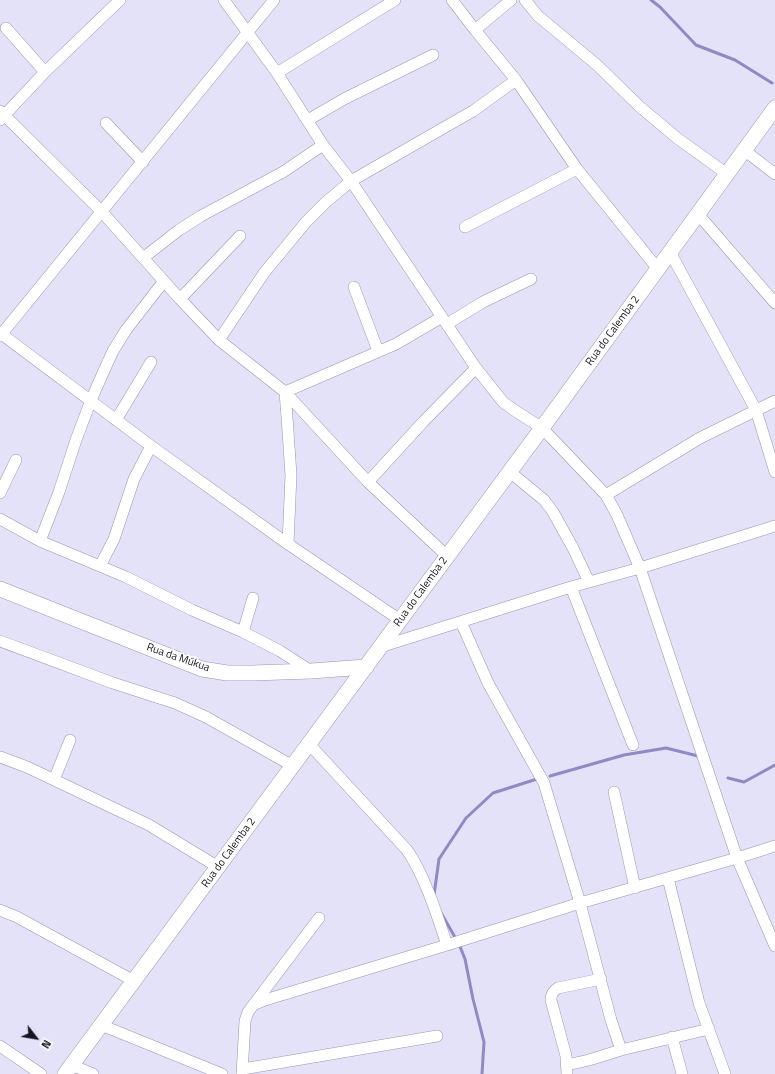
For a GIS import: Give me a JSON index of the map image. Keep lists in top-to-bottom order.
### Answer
{
  "streets": {
    "main road": ["Rua do Calemba 2", "Rua da Múkua"]
  },
  "crossings": [
    ["Rua do Calemba 2", "Rua da Múkua"]
  ],
  "north": "bottom right"
}
